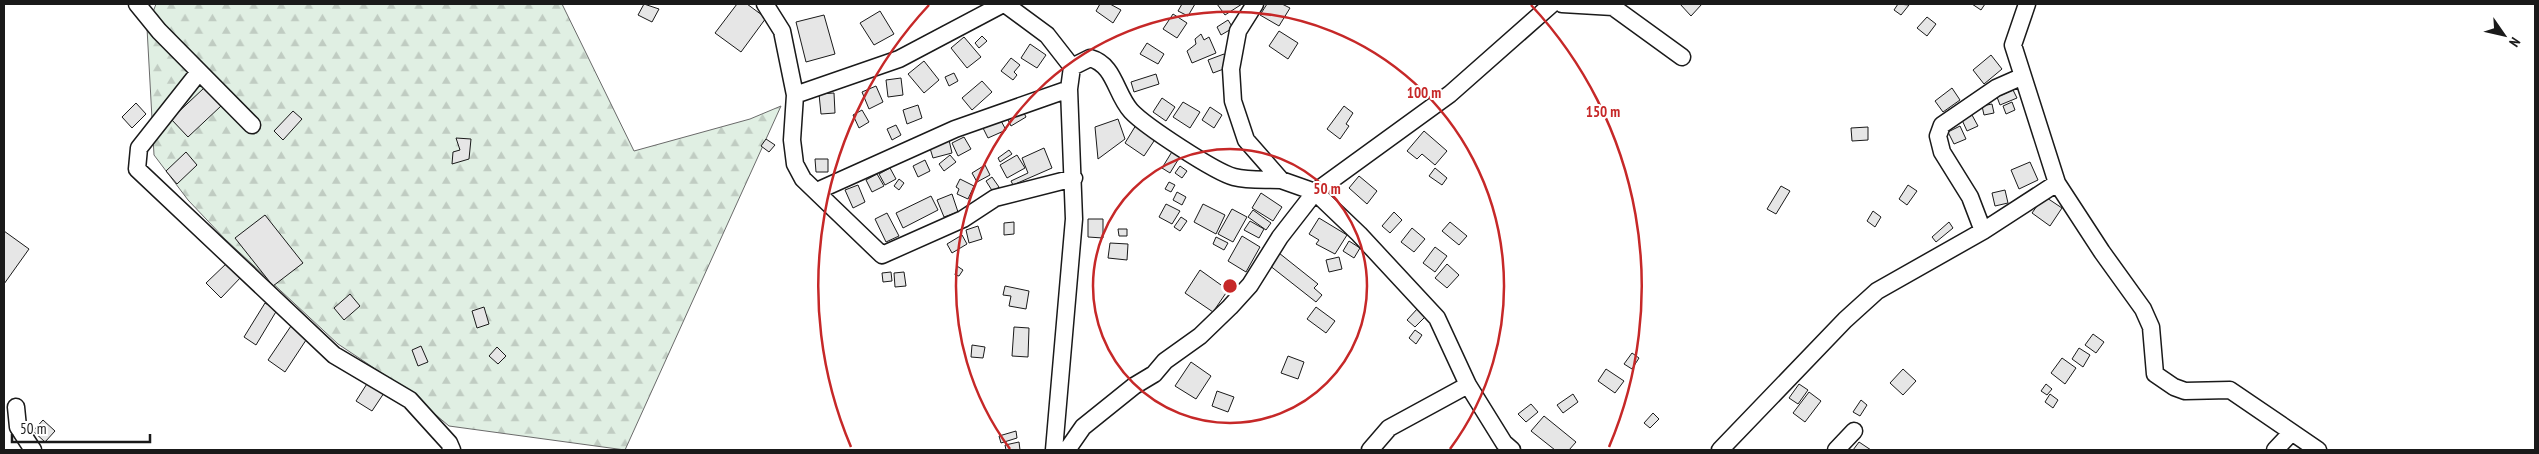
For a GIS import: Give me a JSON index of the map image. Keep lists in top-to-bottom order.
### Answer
{
  "scale_bar": "50 m",
  "north": "bottom right",
  "rings": ["100 m", "150 m", "50 m"]
}
